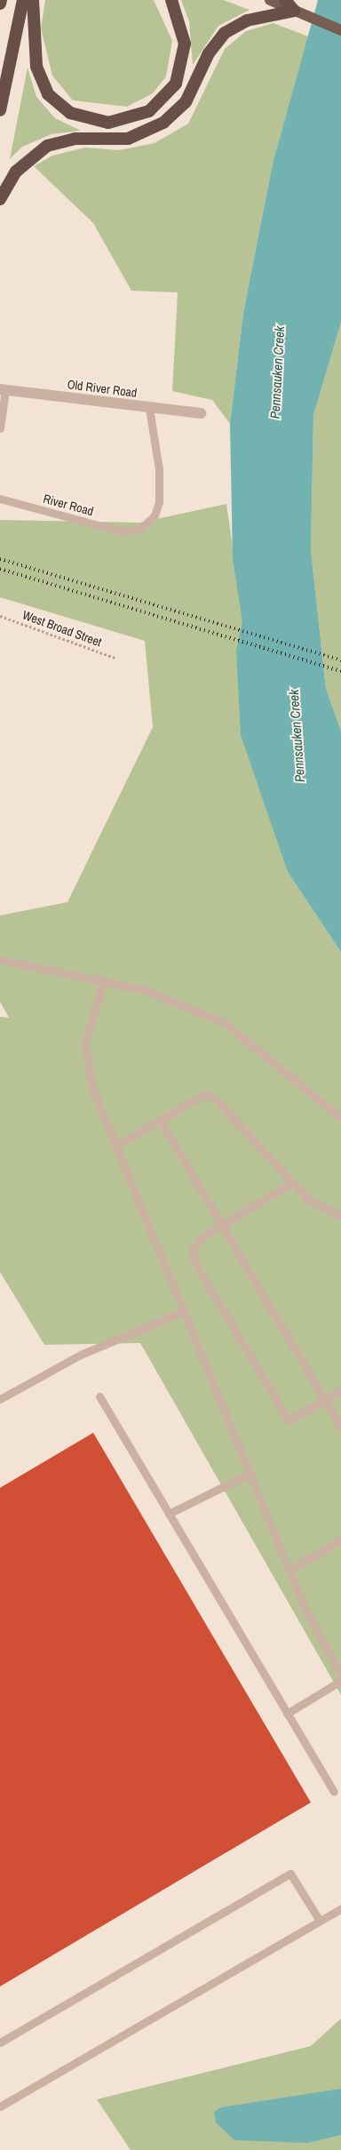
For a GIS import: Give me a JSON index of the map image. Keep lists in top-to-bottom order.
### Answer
{
  "streets": {
    "street": ["Old River Road"],
    "lane": ["River Road"],
    "path": ["West Broad Street"]
  },
  "crossings": [
    ["Old River Road", "River Road"]
  ],
  "water": ["Pennsauken Creek"]
}
